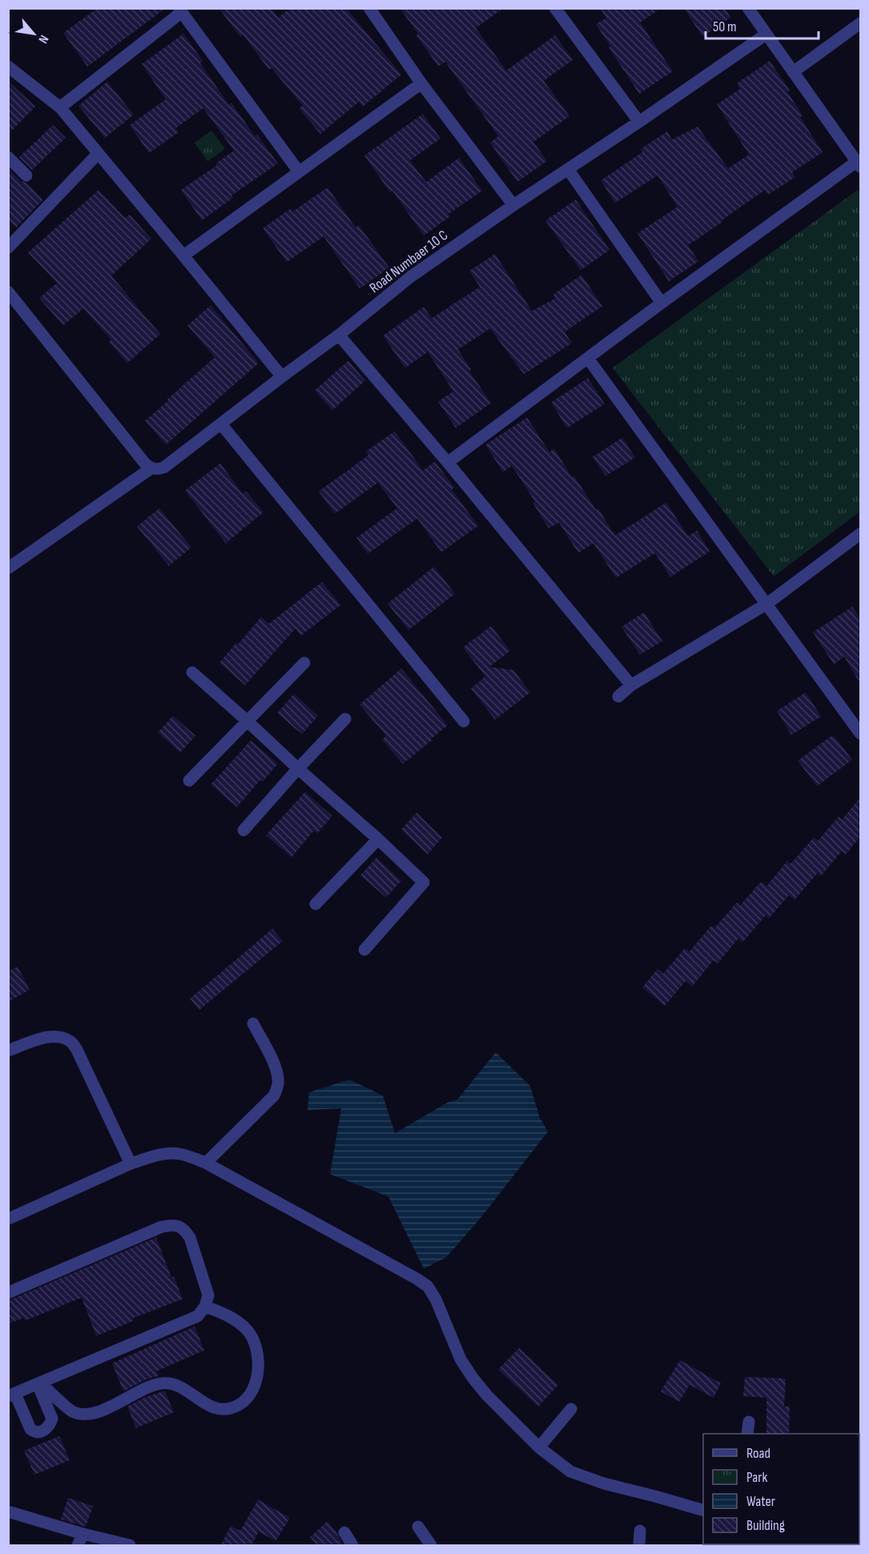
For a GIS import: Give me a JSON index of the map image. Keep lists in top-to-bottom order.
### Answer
{
  "streets": {
    "street": ["Road Numbaer 10 C"]
  },
  "legend": [
    "Road",
    "Park",
    "Water",
    "Building"
  ],
  "scale_bar": "50 m",
  "north": "bottom right"
}
